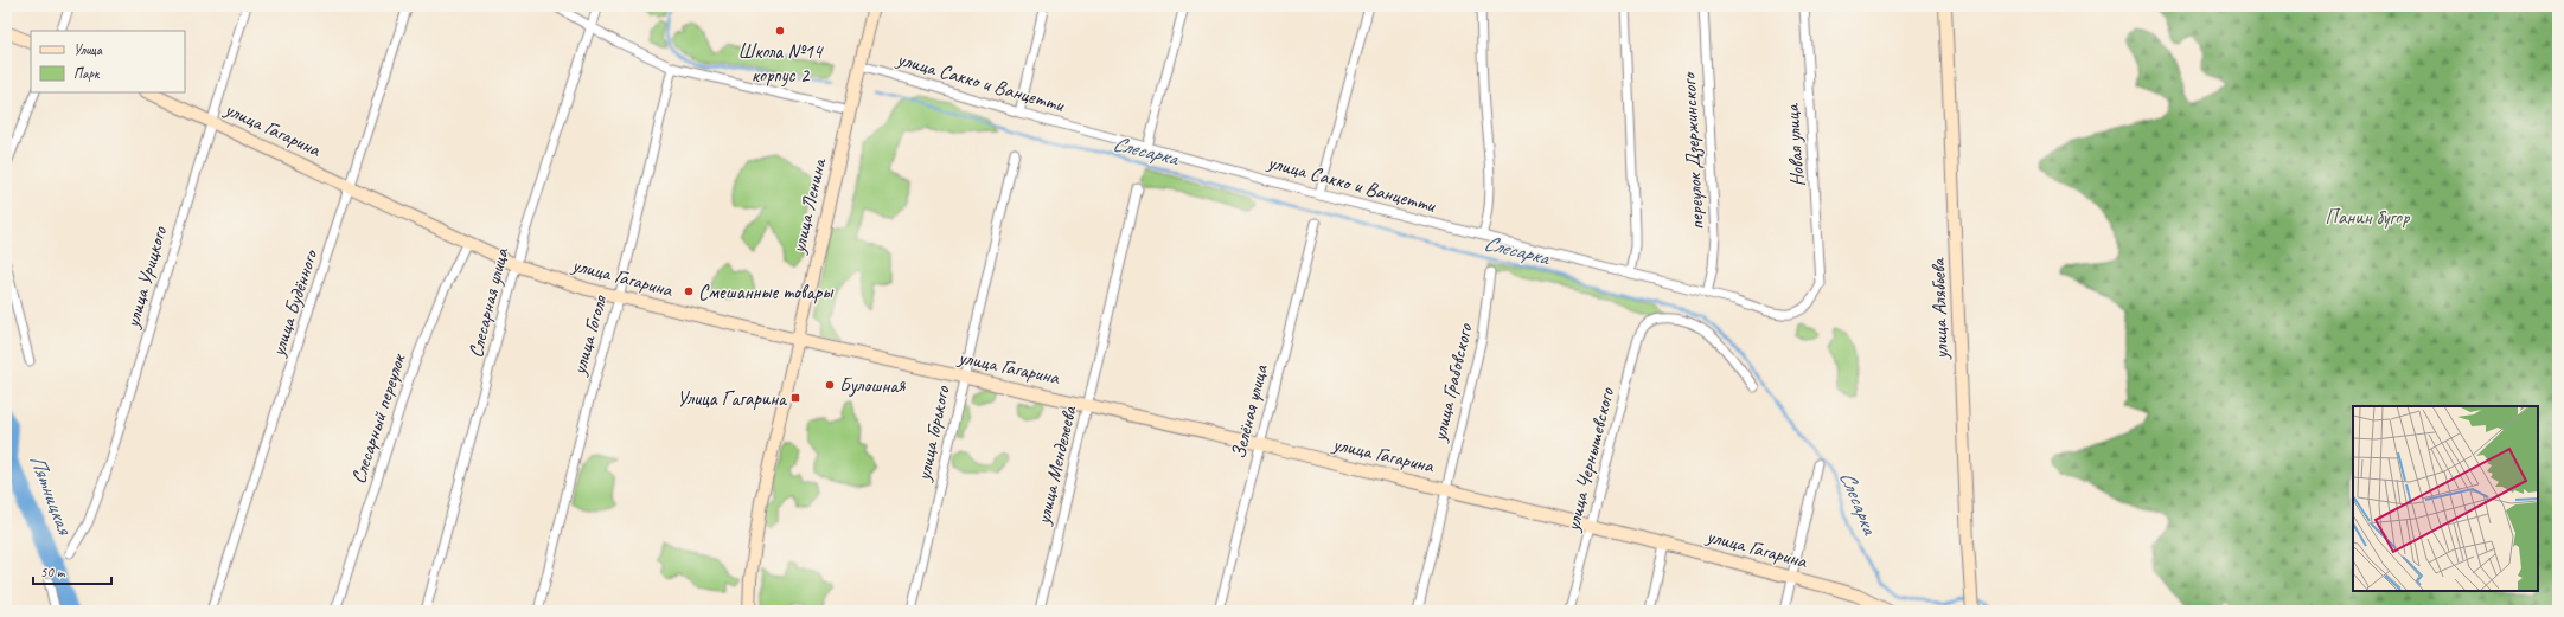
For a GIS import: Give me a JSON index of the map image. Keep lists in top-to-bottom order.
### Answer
{
  "streets": {
    "main road": ["улица Гагарина", "улица Ленина", "улица Алябьева"],
    "street": [
      "улица Сакко и Ванцетти",
      "Новая улица",
      "переулок Дзержинского",
      "улица Урицкого",
      "улица Будённого",
      "Слесарная улица",
      "улица Гоголя",
      "улица Грабовского",
      "Зелёная улица",
      "Слесарный переулок",
      "улица Горького",
      "улица Чернышевского",
      "улица Менделеева"
    ]
  },
  "crossings": [
    ["улица Сакко и Ванцетти", "Новая улица"],
    ["улица Сакко и Ванцетти", "переулок Дзержинского"],
    ["улица Сакко и Ванцетти", "улица Ленина"],
    ["улица Гагарина", "улица Ленина"],
    ["улица Гагарина", "улица Урицкого"],
    ["улица Гагарина", "улица Будённого"],
    ["улица Гагарина", "Слесарная улица"],
    ["улица Гагарина", "улица Гоголя"],
    ["улица Гагарина", "улица Грабовского"],
    ["улица Гагарина", "Зелёная улица"],
    ["улица Гагарина", "Слесарный переулок"],
    ["улица Гагарина", "улица Горького"],
    ["улица Гагарина", "улица Чернышевского"],
    ["улица Гагарина", "улица Менделеева"]
  ],
  "water": ["Слесарка", "Пятницкая"],
  "parks": ["Панин бугор"],
  "places": {
    "other": ["Школа №14 корпус 2", "Смешанные товары", "Булошная"],
    "transit": ["Улица Гагарина"]
  },
  "legend": ["Улица", "Парк"],
  "scale_bar": "50 m"
}
